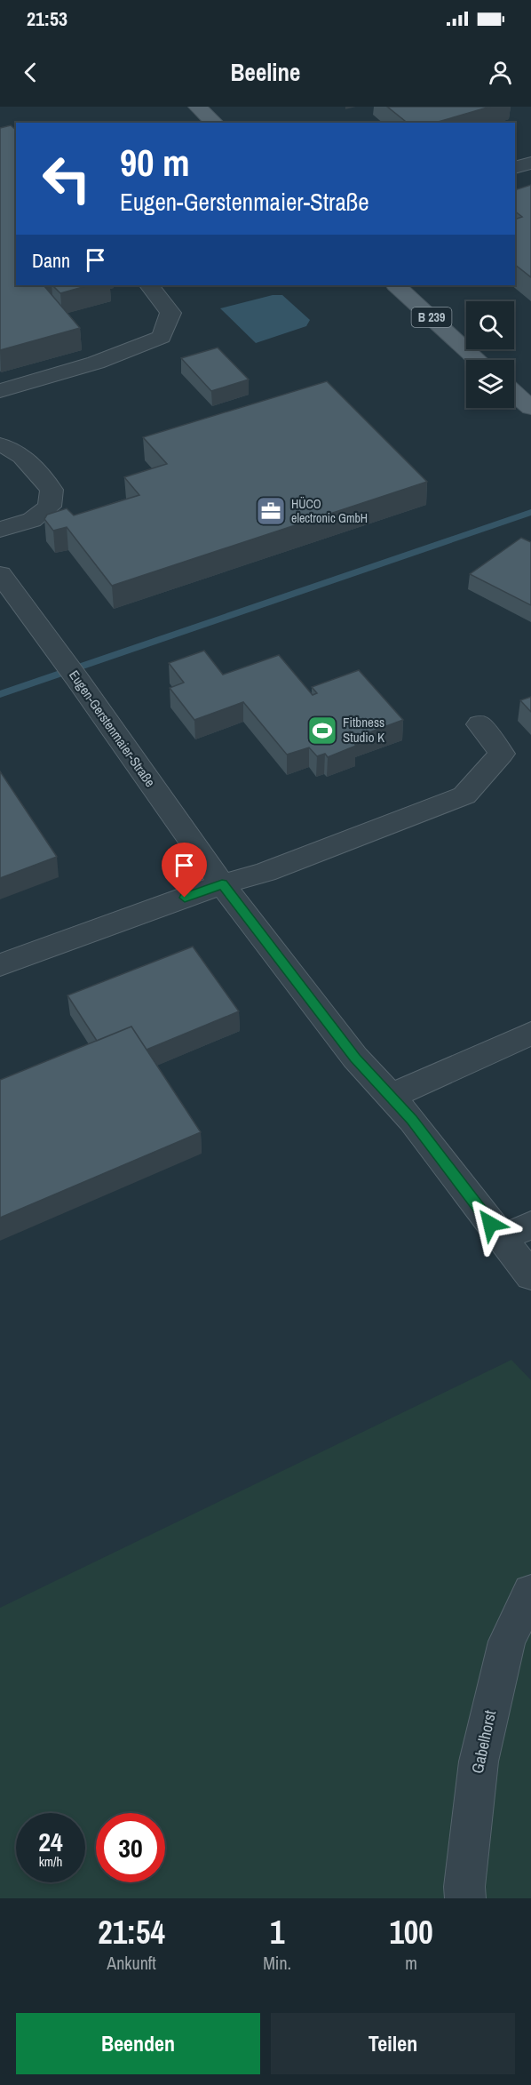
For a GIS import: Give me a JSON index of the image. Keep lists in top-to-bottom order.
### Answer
{
  "streets": {
    "main road": ["B 239"],
    "street": ["Eugen-Gerstenmaier-Straße", "Gabelhorst"]
  },
  "places": {
    "office": ["HÜCO electronic GmbH"],
    "sports": ["Fitbness Studio K"]
  },
  "page": {
    "status": "21:53",
    "header": "Beeline",
    "turn": ["90 m", "Eugen-Gerstenmaier-Straße"],
    "then": "Dann",
    "speed": "24 km/h",
    "limit": "30",
    "eta": [
      "21:54",
      "Ankunft",
      "1",
      "Min.",
      "100",
      "m"
    ],
    "buttons": ["Beenden", "Teilen"]
  }
}
